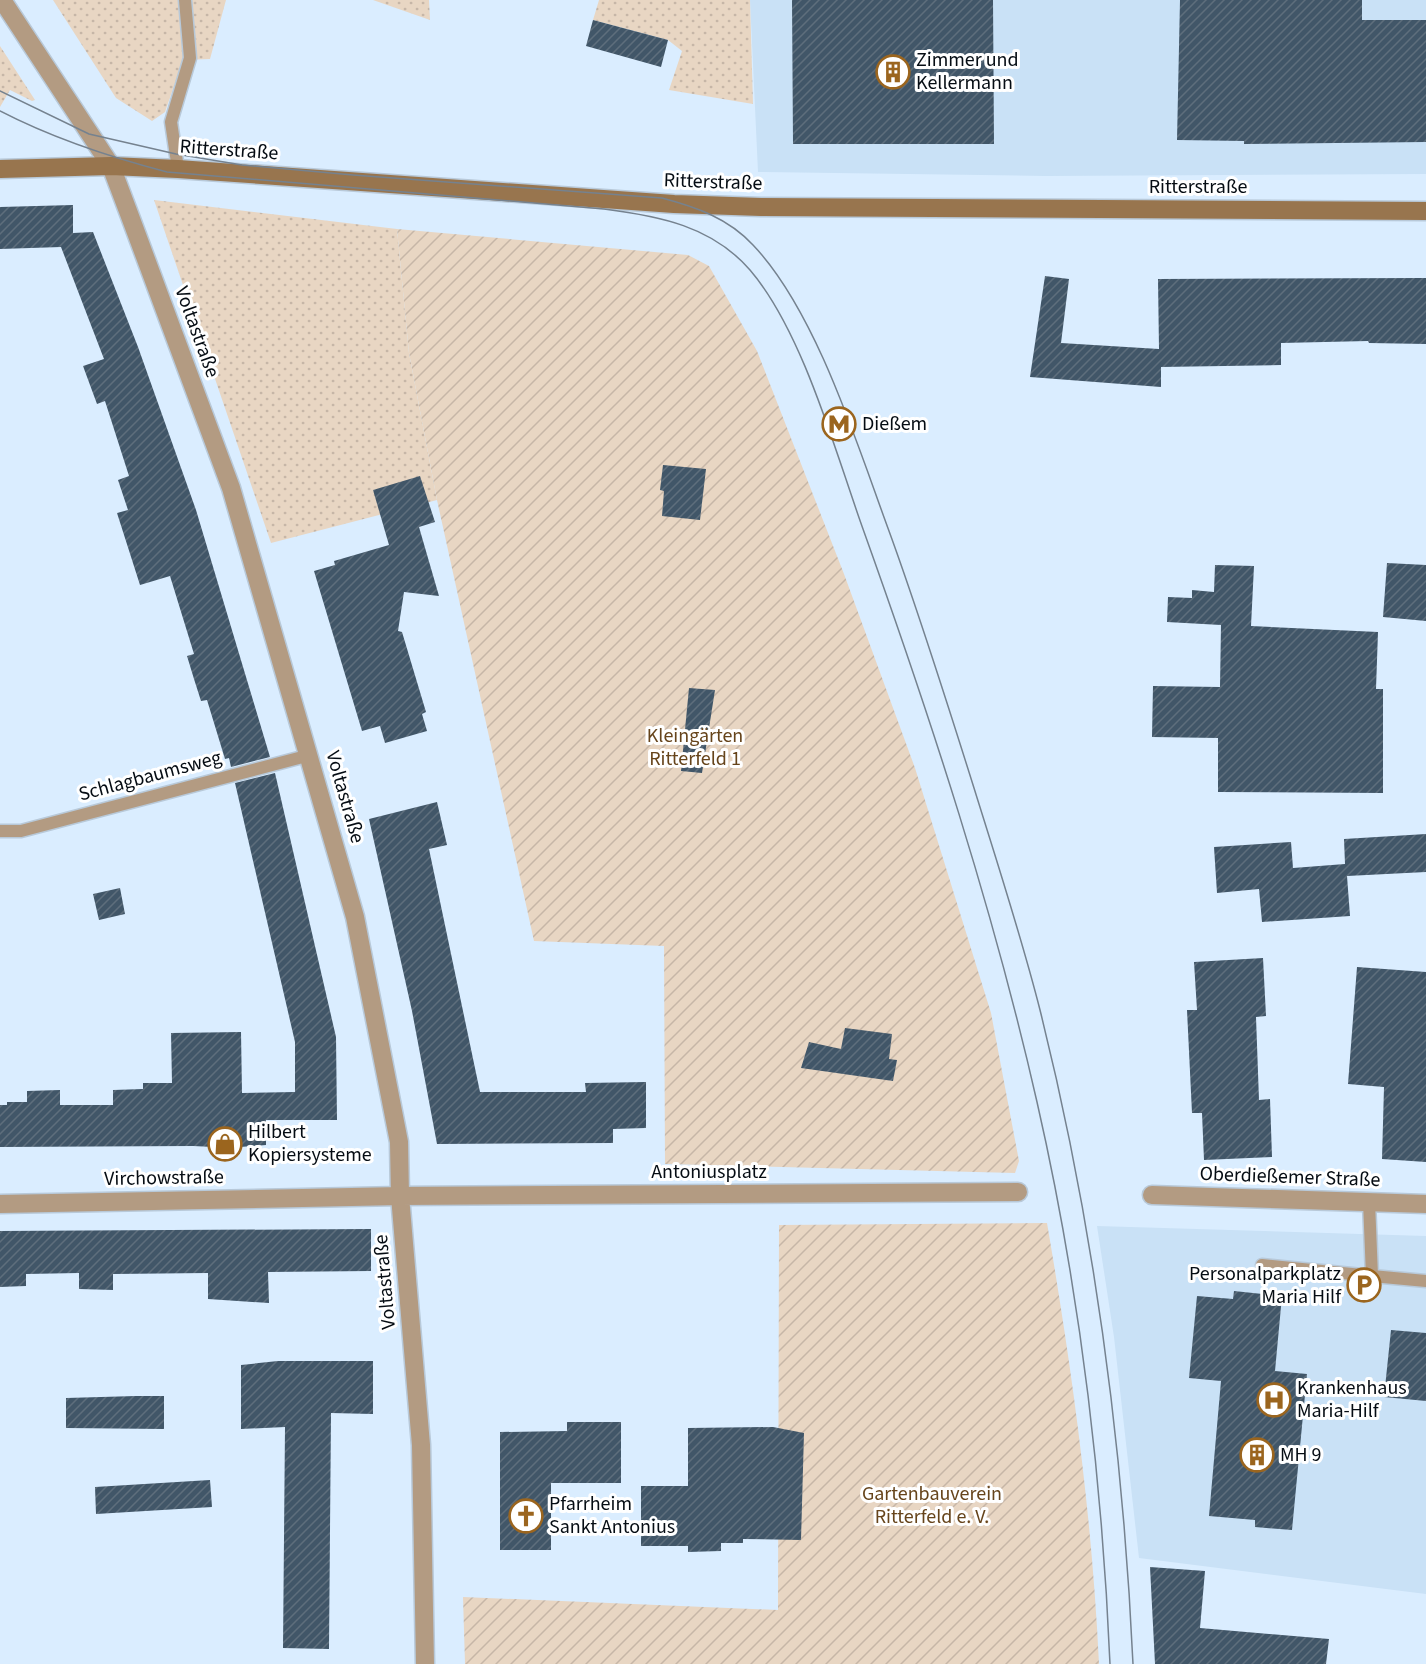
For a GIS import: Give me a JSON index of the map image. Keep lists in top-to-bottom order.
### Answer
{
  "streets": {
    "main road": ["Ritterstraße"],
    "street": [
      "Voltastraße",
      "Antoniusplatz",
      "Oberdießemer Straße",
      "Virchowstraße"
    ],
    "lane": ["Schlagbaumsweg"]
  },
  "crossings": [
    ["Ritterstraße", "Voltastraße"],
    ["Voltastraße", "Schlagbaumsweg"],
    ["Voltastraße", "Antoniusplatz"],
    ["Voltastraße", "Virchowstraße"],
    ["Antoniusplatz", "Virchowstraße"]
  ],
  "parks": ["Kleingärten Ritterfeld 1", "Gartenbauverein Ritterfeld e. V."],
  "places": {
    "building": ["Zimmer und Kellermann", "MH 9"],
    "metro station": ["Dießem"],
    "shop": ["Hilbert Kopiersysteme"],
    "parking": ["Personalparkplatz Maria Hilf"],
    "hospital": ["Krankenhaus Maria-Hilf"],
    "church": ["Pfarrheim Sankt Antonius"]
  }
}
